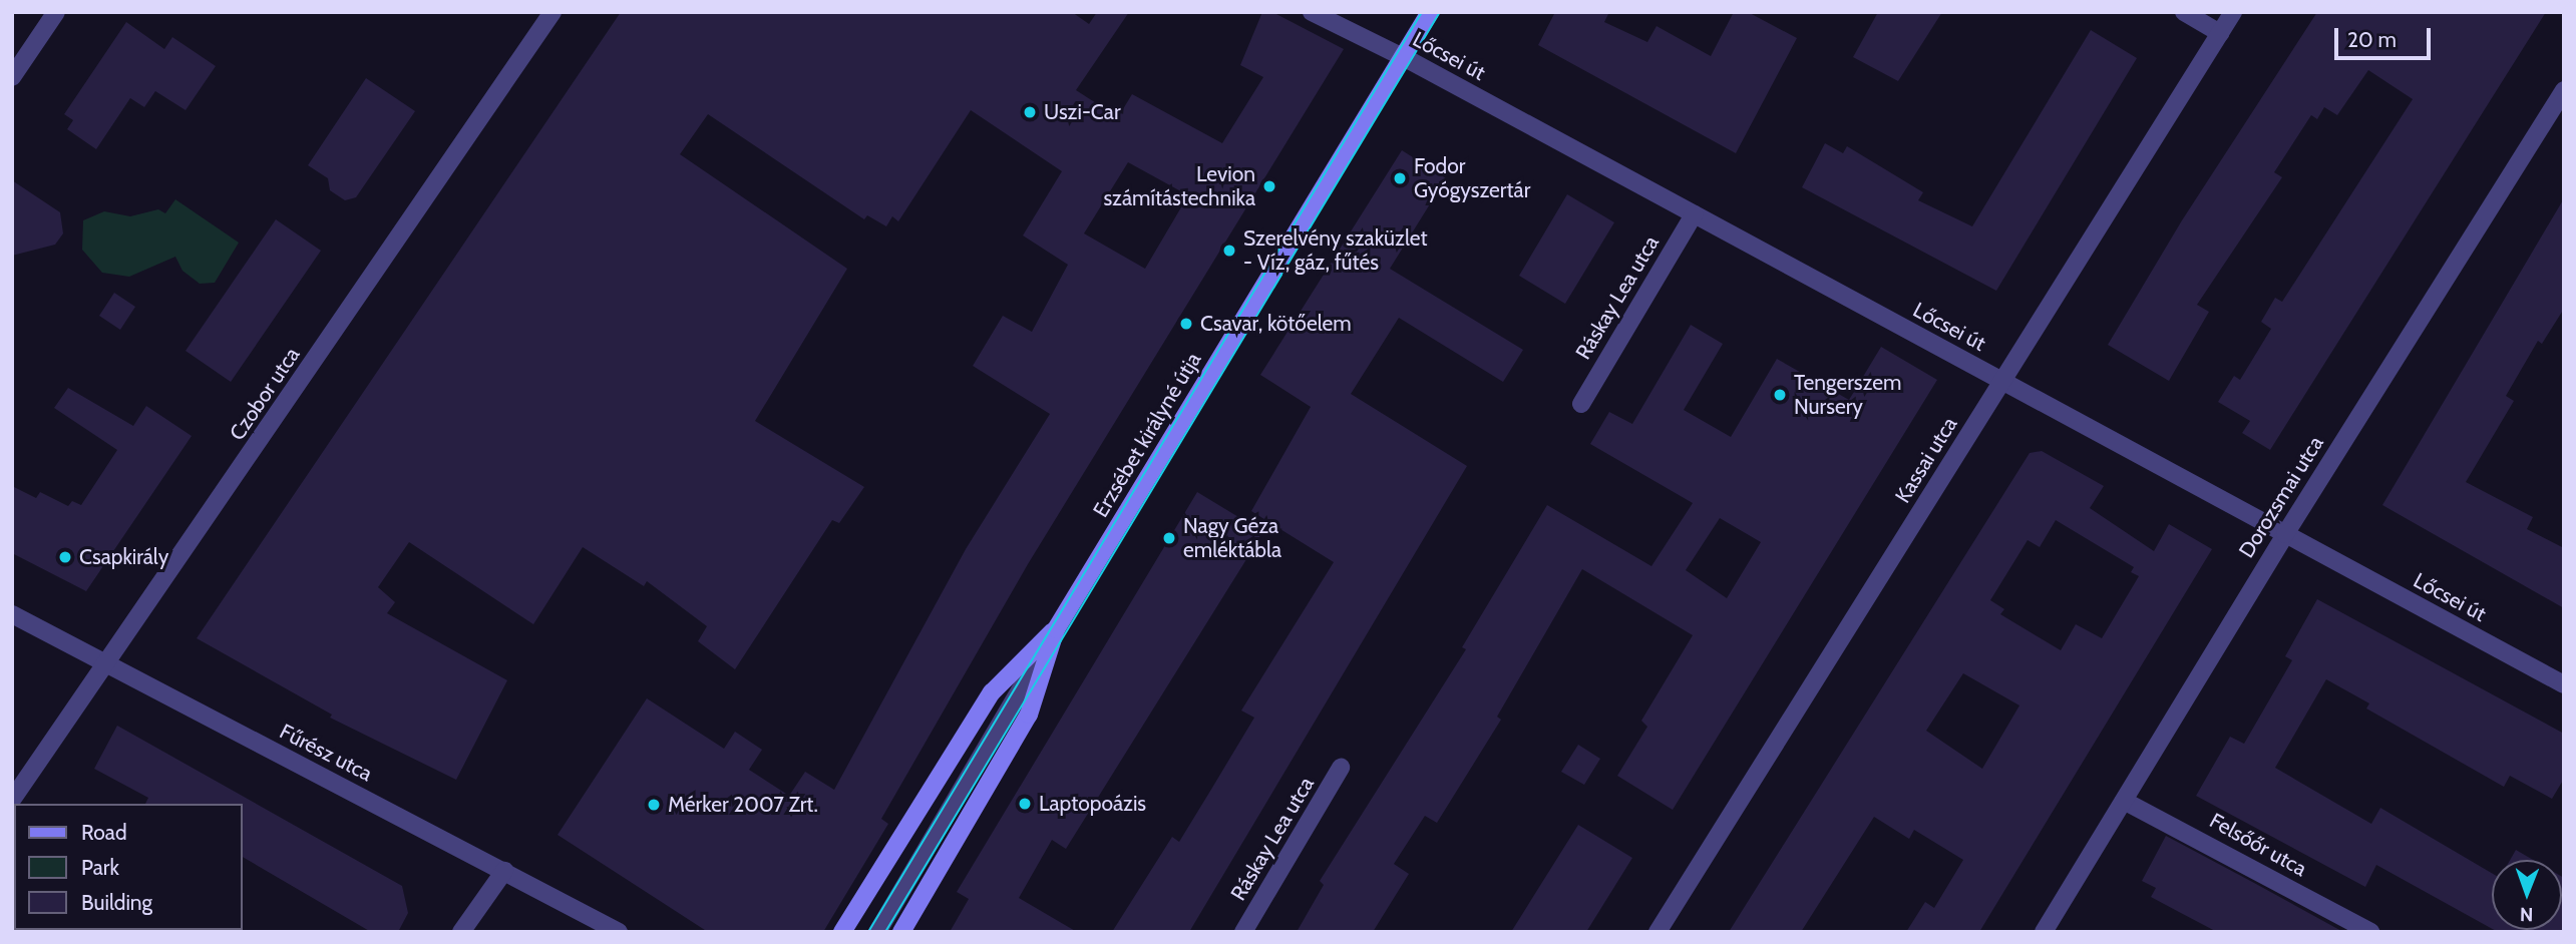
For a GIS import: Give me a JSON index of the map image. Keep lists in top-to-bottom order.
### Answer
{
  "streets": {
    "street": [
      "Lőcsei út",
      "Ráskay Lea utca",
      "Czobor utca",
      "Erzsébet királyné útja",
      "Kassai utca",
      "Dorozsmai utca",
      "Fűrész utca",
      "Felsőőr utca"
    ]
  },
  "crossings": [
    ["Lőcsei út", "Ráskay Lea utca"],
    ["Lőcsei út", "Erzsébet királyné útja"],
    ["Lőcsei út", "Kassai utca"],
    ["Lőcsei út", "Dorozsmai utca"],
    ["Czobor utca", "Fűrész utca"],
    ["Dorozsmai utca", "Felsőőr utca"]
  ],
  "places": [
    "Uszi-Car",
    "Fodor Gyógyszertár",
    "Levion számítástechnika",
    "Szerelvény szaküzlet - Víz, gáz, fűtés",
    "Csavar, kötőelem",
    "Tengerszem Nursery",
    "Nagy Géza emléktábla",
    "Csapkirály",
    "Laptopoázis",
    "Mérker 2007 Zrt."
  ],
  "legend": ["Road", "Park", "Building"],
  "scale_bar": "20 m",
  "north": "bottom"
}
